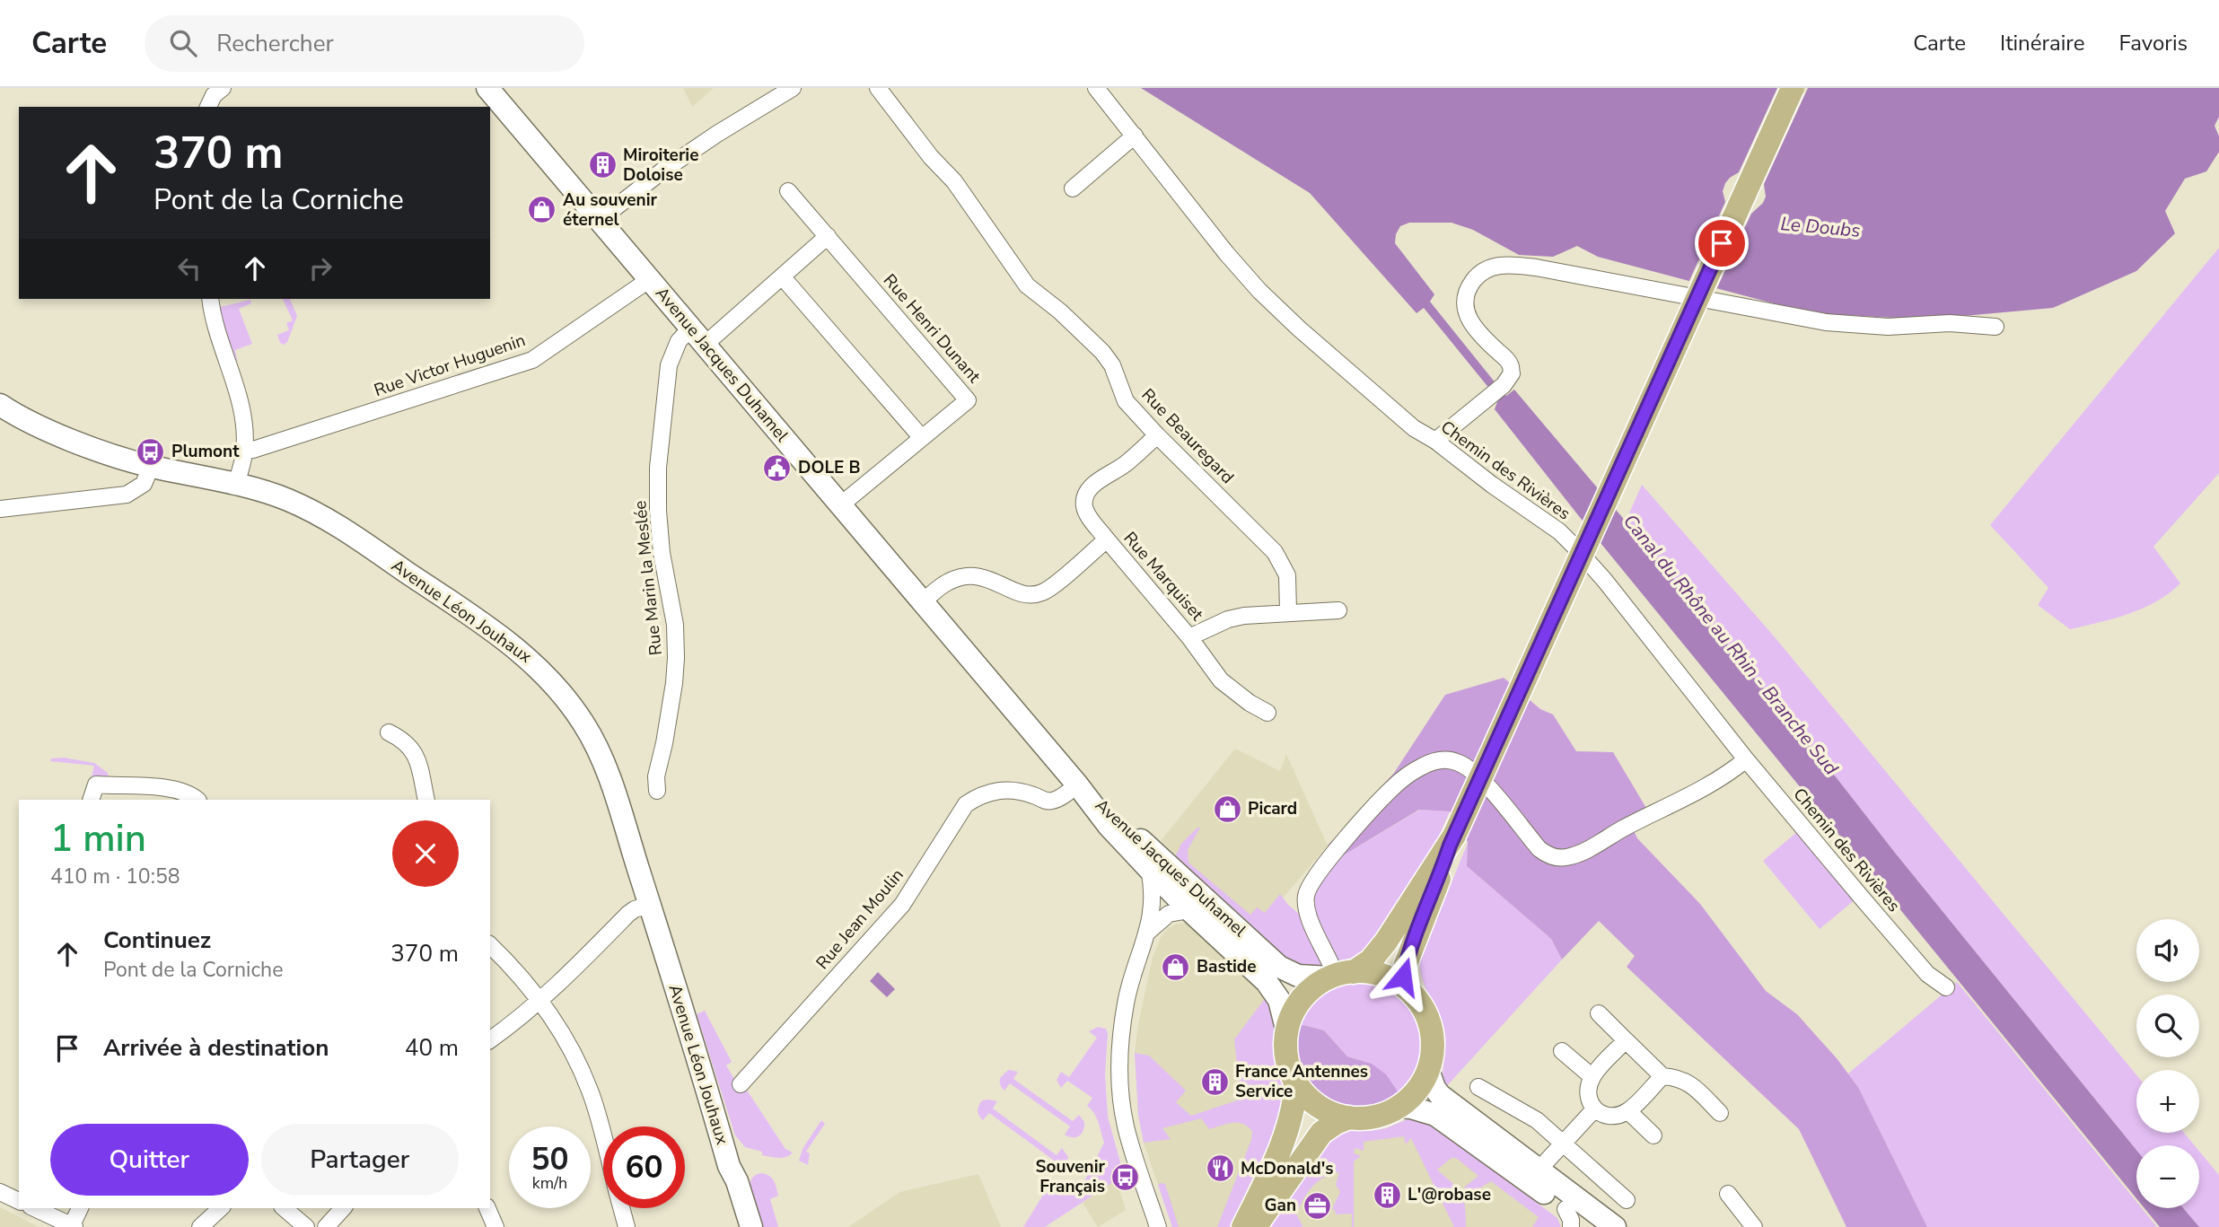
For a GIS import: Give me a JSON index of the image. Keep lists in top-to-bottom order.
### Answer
{
  "streets": {
    "main road": ["Avenue Jacques Duhamel", "Avenue Léon Jouhaux"],
    "street": [
      "Rue Henri Dunant",
      "Rue Victor Huguenin",
      "Rue Beauregard",
      "Chemin des Rivières",
      "Rue Marquiset",
      "Rue Marin la Meslée",
      "Rue Jean Moulin"
    ]
  },
  "crossings": [
    ["Rue Henri Dunant", "Avenue Jacques Duhamel"],
    ["Avenue Jacques Duhamel", "Rue Victor Huguenin"],
    ["Avenue Jacques Duhamel", "Rue Marquiset"],
    ["Avenue Jacques Duhamel", "Rue Marin la Meslée"],
    ["Avenue Jacques Duhamel", "Rue Jean Moulin"],
    ["Rue Beauregard", "Rue Marquiset"]
  ],
  "water": ["Le Doubs", "Canal du Rhône au Rhin - Branche Sud"],
  "places": {
    "building": ["Miroiterie Doloise", "France Antennes Service", "L'@robase"],
    "shop": ["Au souvenir éternel", "Picard", "Bastide"],
    "bus stop": ["Plumont", "Souvenir Français"],
    "public building": ["DOLE B"],
    "restaurant": ["McDonald's"],
    "office": ["Gan"]
  },
  "page": {
    "header": "Carte",
    "search": "Rechercher",
    "nav": ["Carte", "Itinéraire", "Favoris"],
    "turn": ["370 m", "Pont de la Corniche"],
    "heading": ["1 min", "410 m · 10:58"],
    "list": [
      {
        "name": "Continuez",
        "note": "Pont de la Corniche",
        "value": "370 m"
      },
      {
        "name": "Arrivée à destination",
        "value": "40 m"
      }
    ],
    "map_buttons": ["+", "−"],
    "buttons": ["Quitter", "Partager"],
    "speed": "50 km/h",
    "limit": "60"
  }
}
